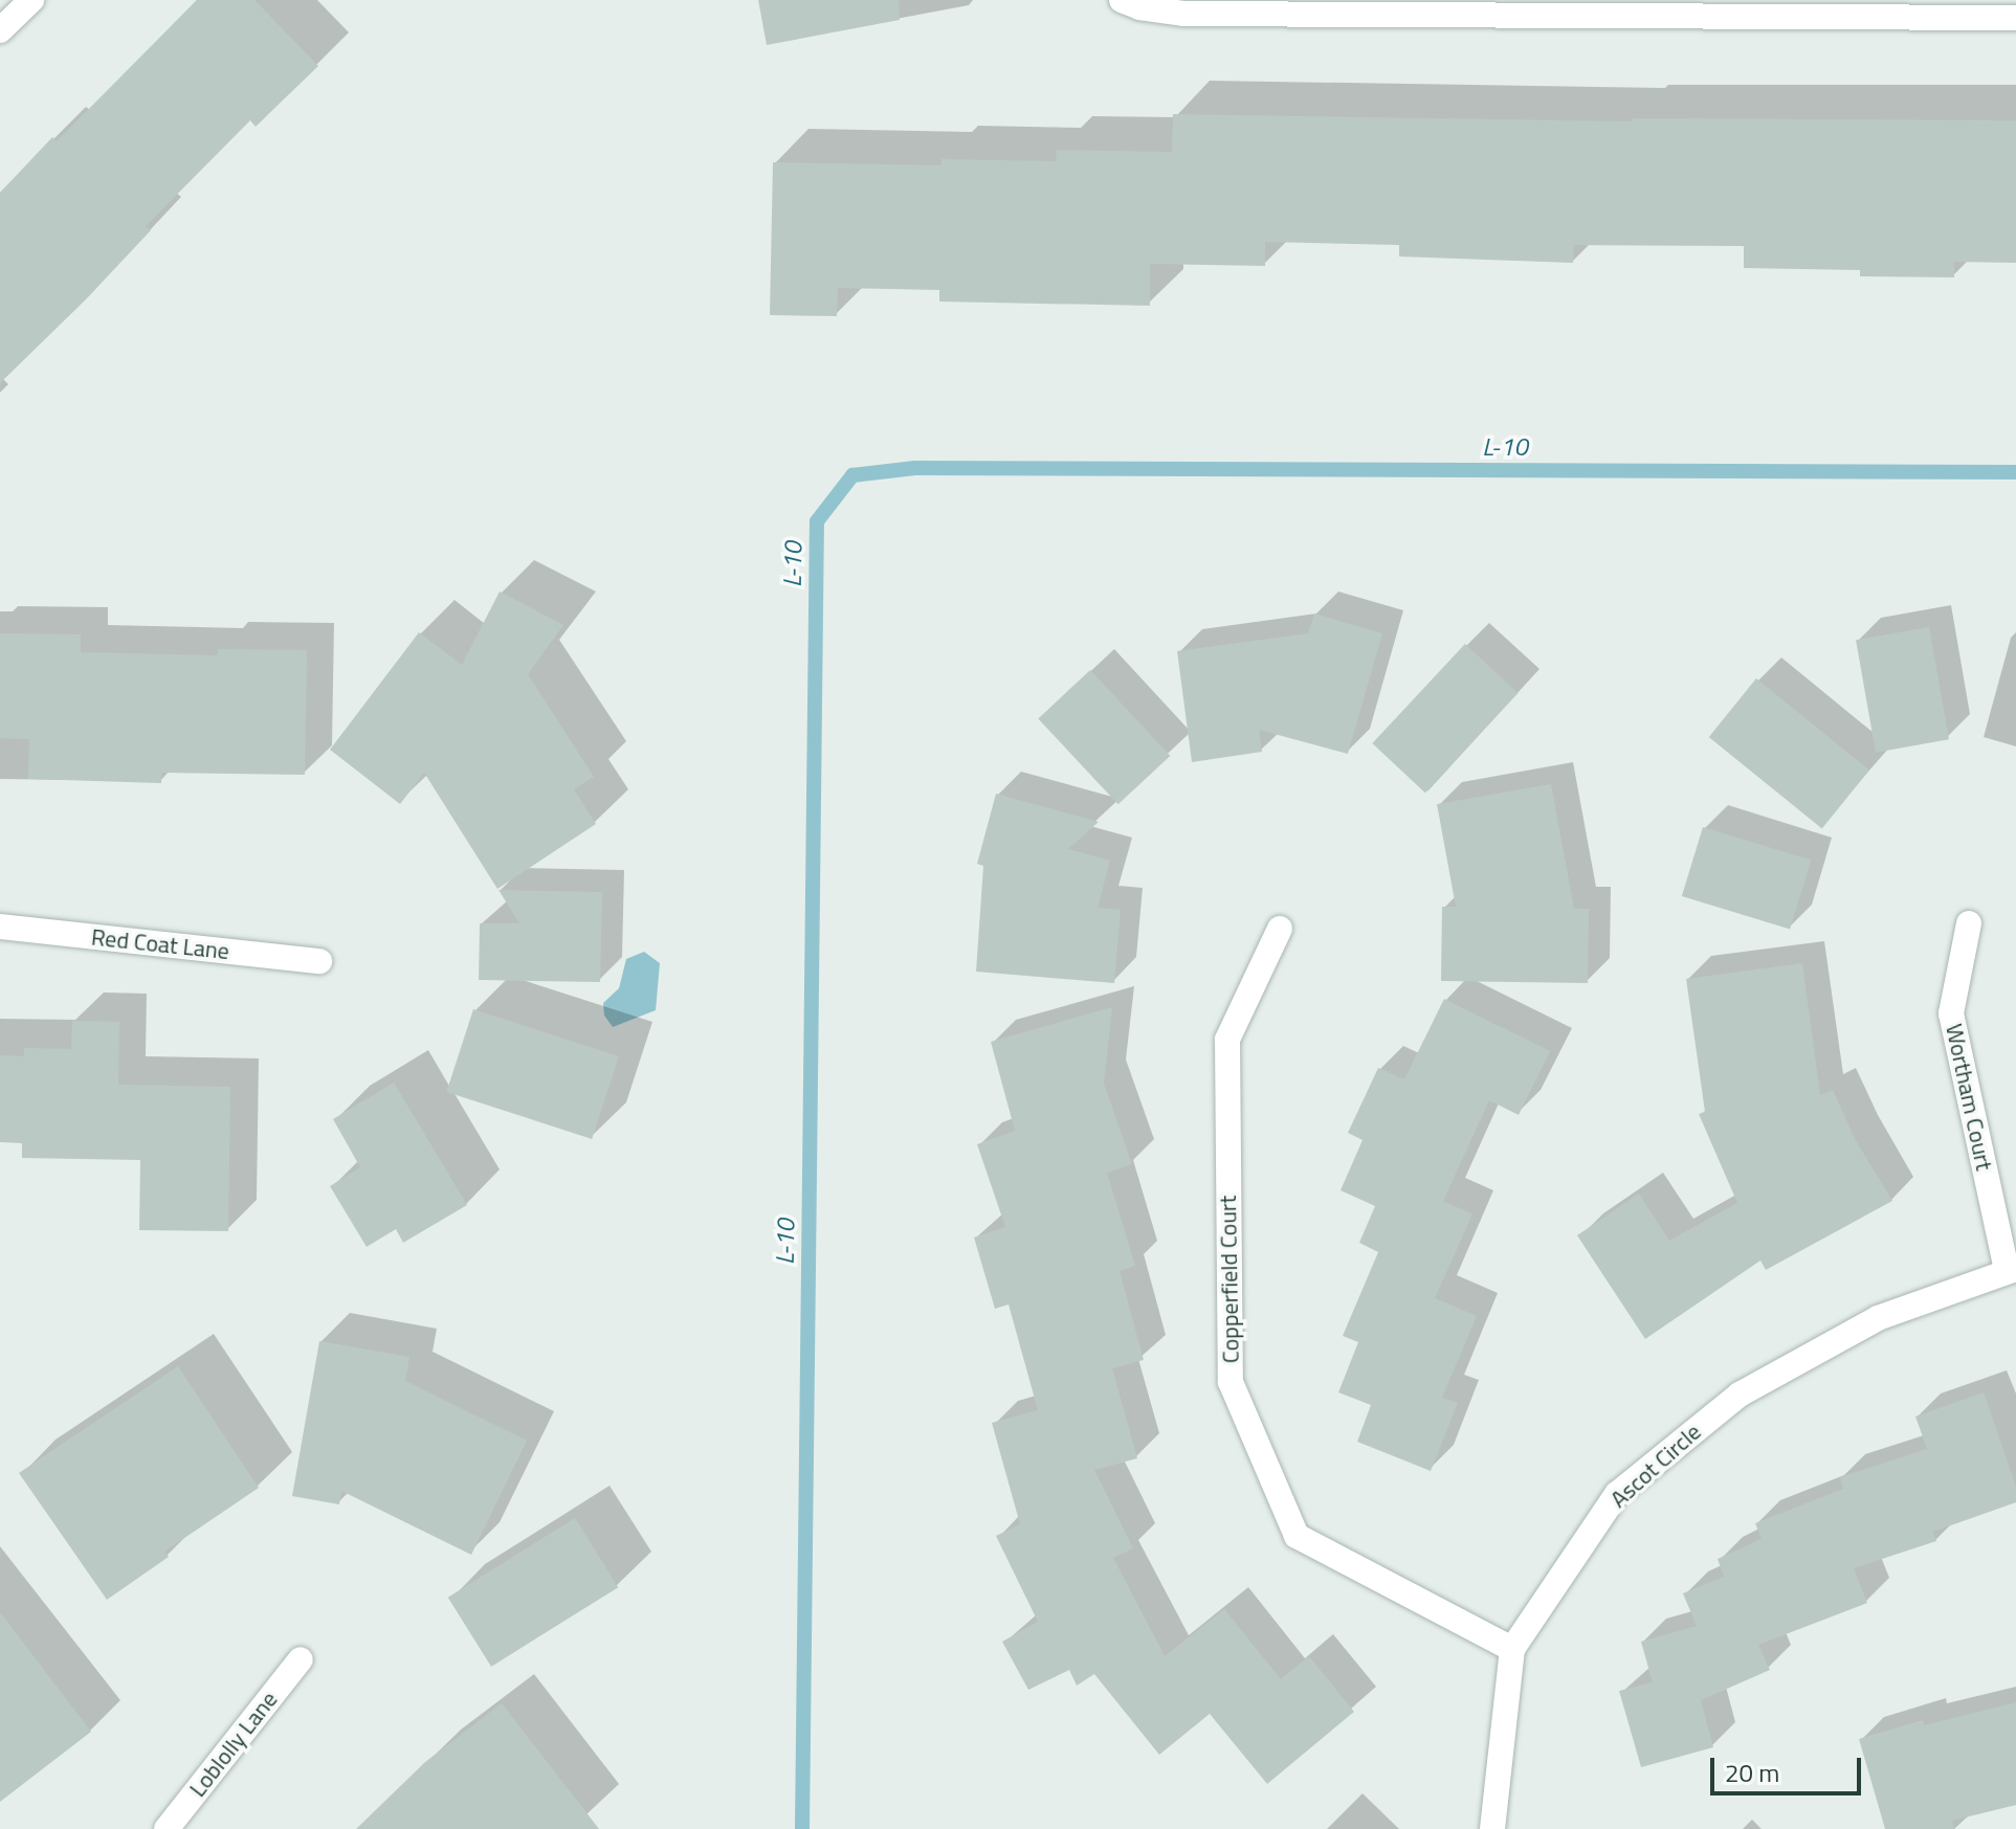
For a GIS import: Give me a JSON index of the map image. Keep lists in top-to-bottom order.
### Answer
{
  "streets": {
    "street": [
      "Red Coat Lane",
      "Wortham Court",
      "Copperfield Court",
      "Ascot Circle",
      "Loblolly Lane"
    ]
  },
  "crossings": [
    ["Wortham Court", "Ascot Circle"],
    ["Copperfield Court", "Ascot Circle"]
  ],
  "water": ["L-10"],
  "scale_bar": "20 m"
}
